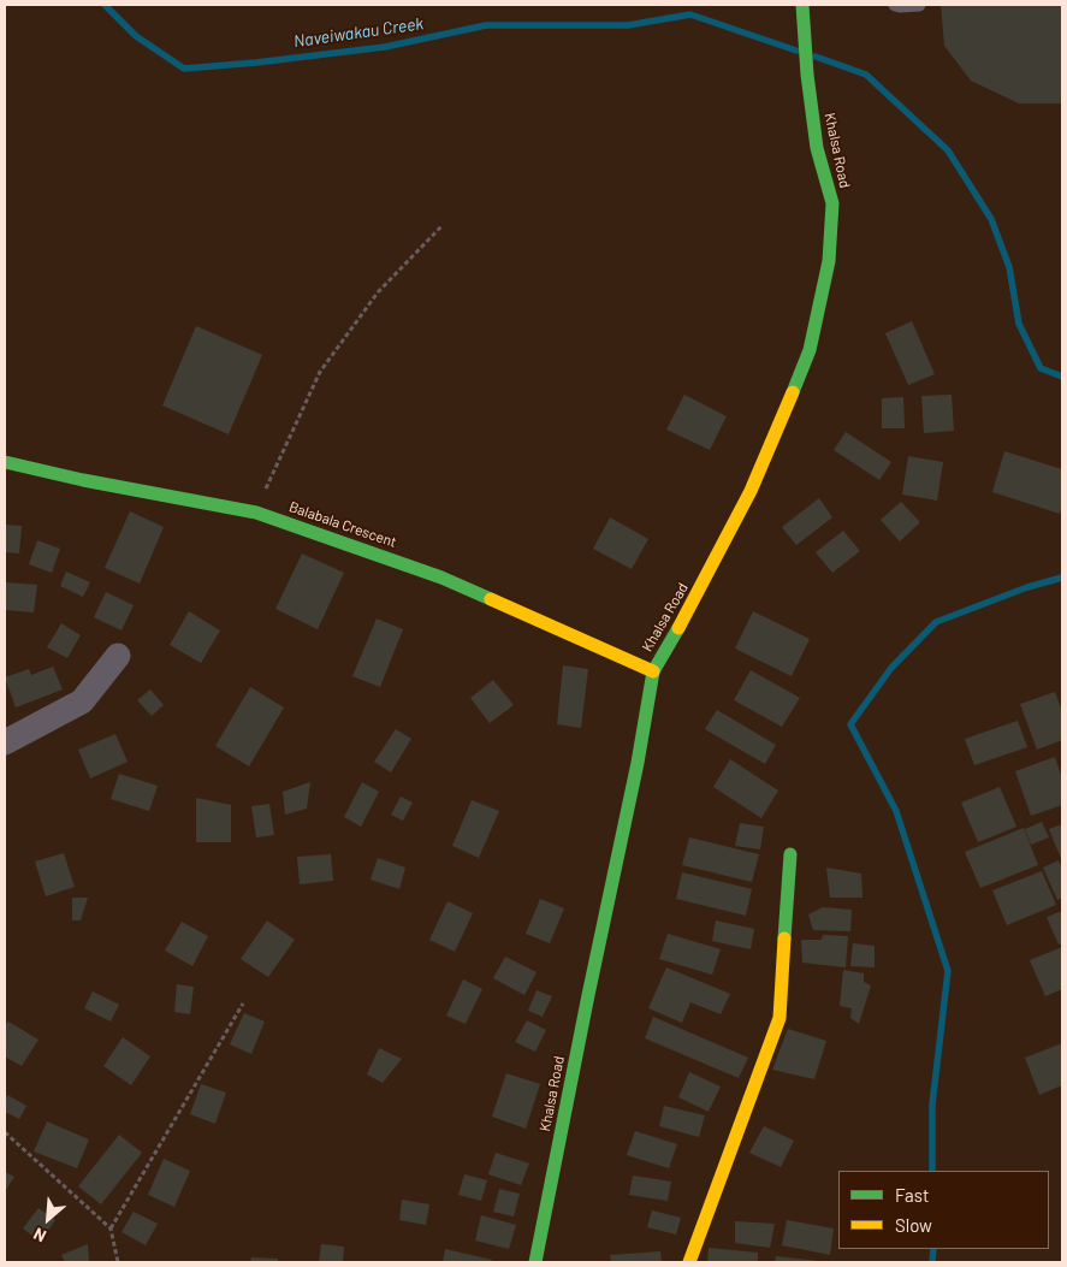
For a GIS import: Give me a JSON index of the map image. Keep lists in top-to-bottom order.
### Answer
{
  "streets": {
    "main road": ["Khalsa Road", "Balabala Crescent"]
  },
  "crossings": [
    ["Khalsa Road", "Balabala Crescent"]
  ],
  "water": ["Naveiwakau Creek"],
  "legend": ["Fast", "Slow"],
  "north": "bottom left"
}
